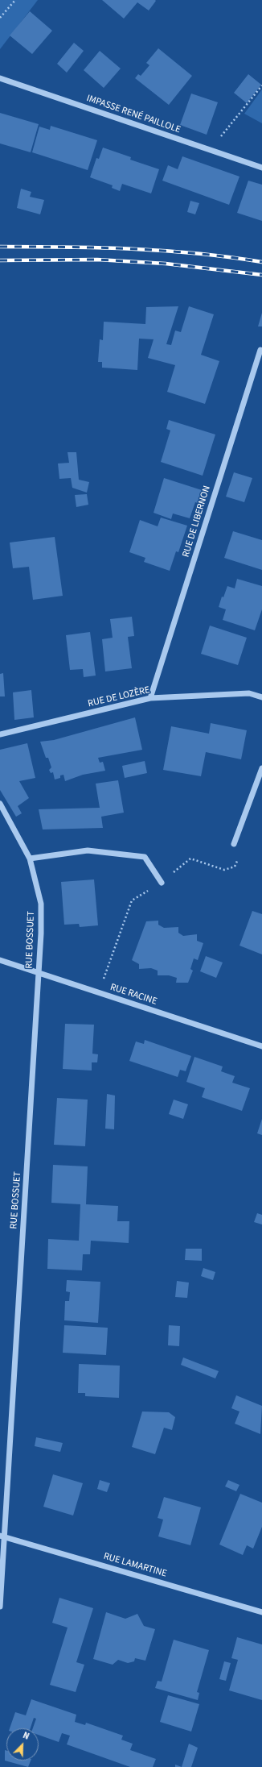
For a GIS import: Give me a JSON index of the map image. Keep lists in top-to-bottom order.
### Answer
{
  "streets": {
    "street": [
      "IMPASSE RENÉ PAILLOLE",
      "RUE DE LIBERNON",
      "RUE DE LOZÈRE",
      "RUE BOSSUET",
      "RUE RACINE",
      "RUE LAMARTINE"
    ]
  },
  "crossings": [
    ["RUE DE LIBERNON", "RUE DE LOZÈRE"],
    ["RUE BOSSUET", "RUE RACINE"],
    ["RUE BOSSUET", "RUE LAMARTINE"]
  ],
  "north": "top right"
}
